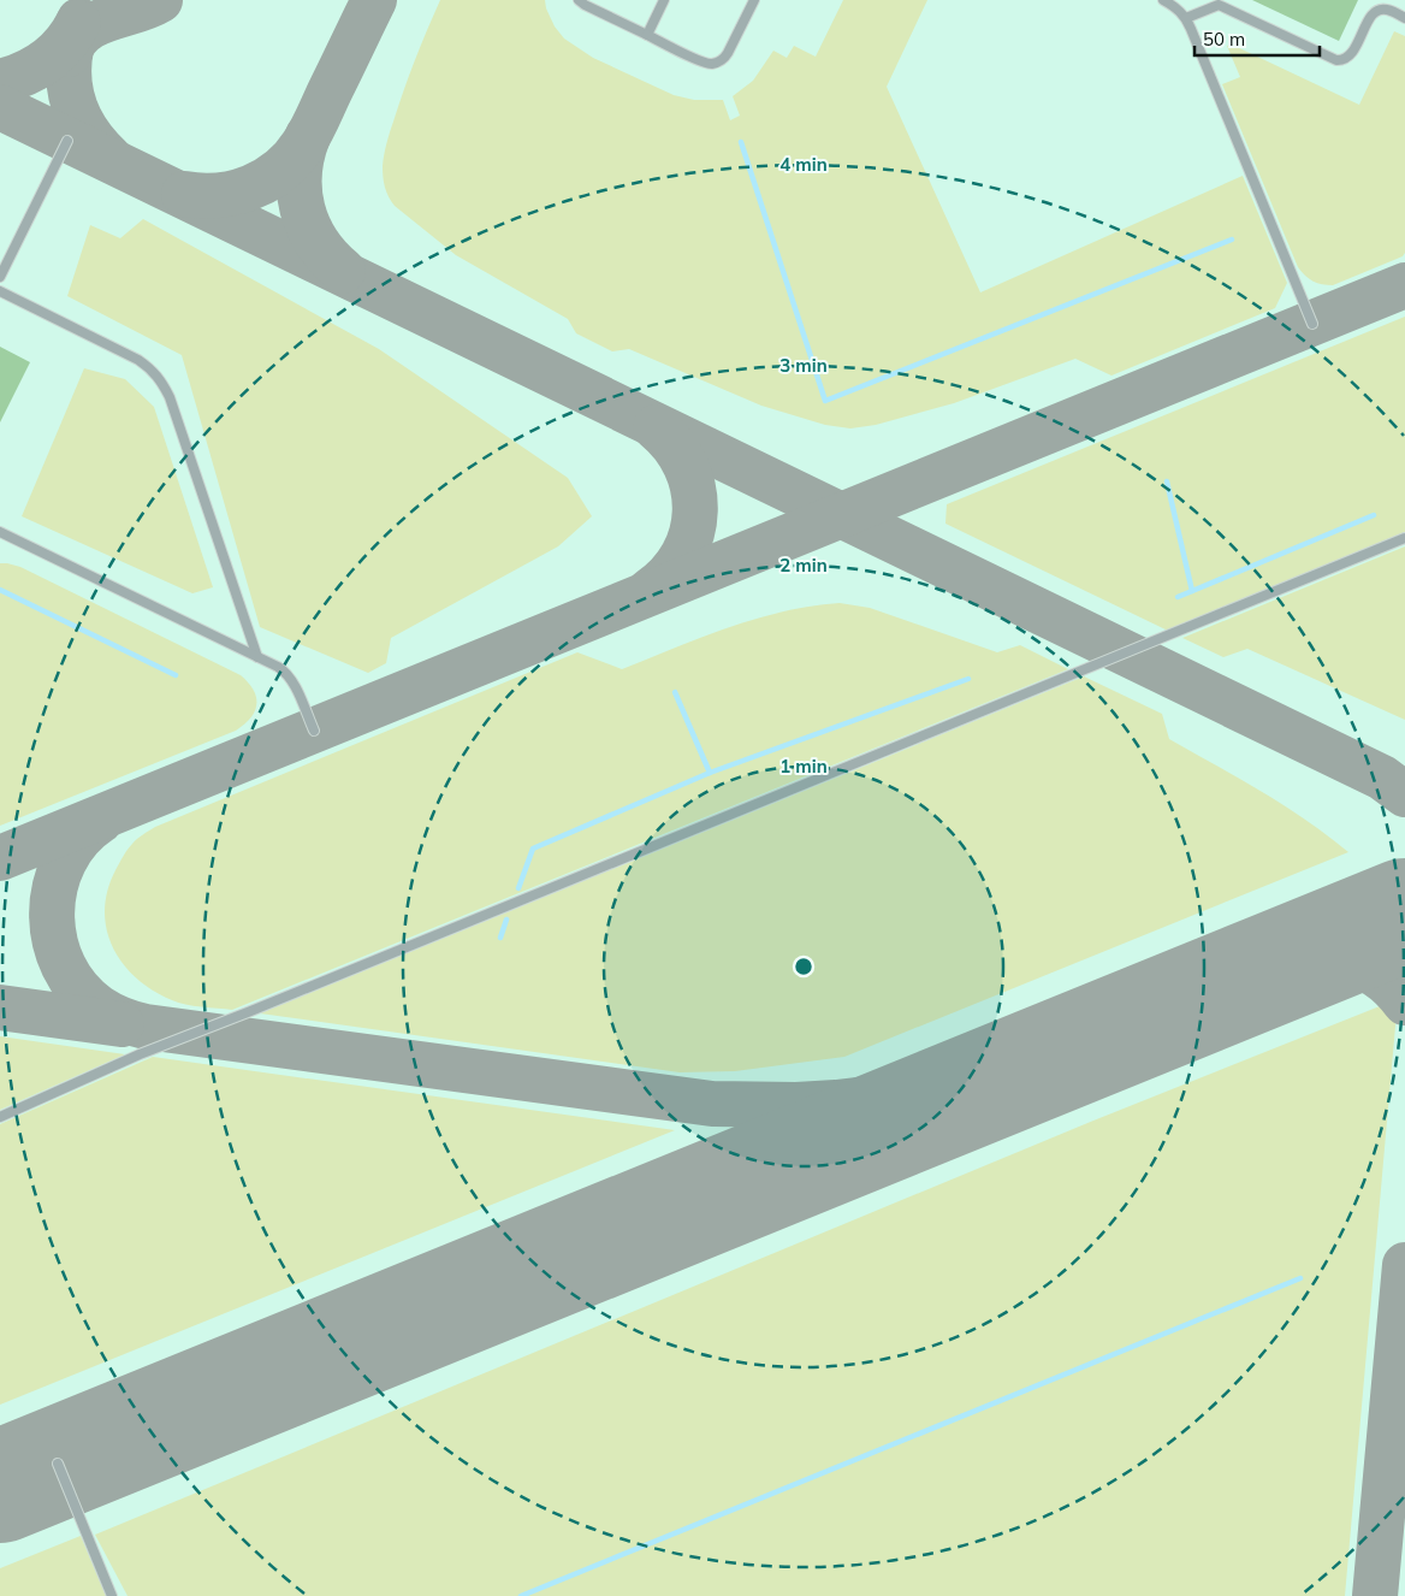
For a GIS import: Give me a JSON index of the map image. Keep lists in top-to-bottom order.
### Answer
{
  "scale_bar": "50 m",
  "rings": [
    "4 min",
    "3 min",
    "2 min",
    "1 min"
  ]
}
